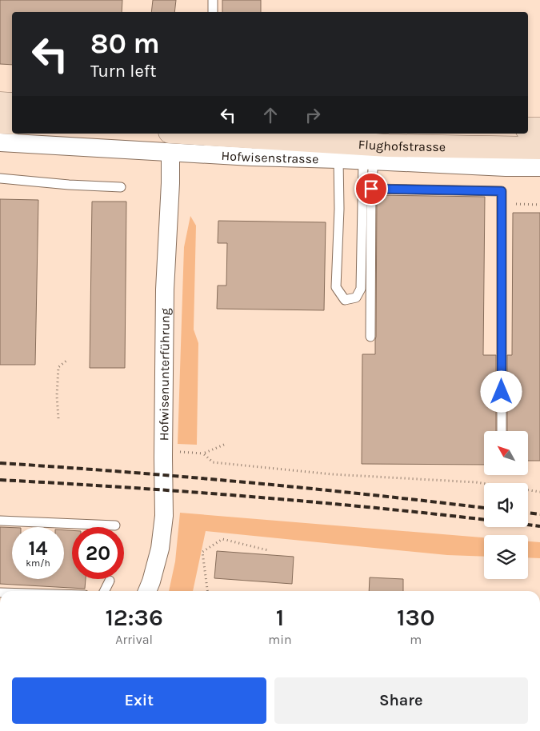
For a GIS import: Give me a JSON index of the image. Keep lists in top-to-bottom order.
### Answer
{
  "streets": {
    "main road": ["Flughofstrasse"],
    "street": ["Hofwisenstrasse", "Hofwisenunterführung"]
  },
  "crossings": [
    ["Flughofstrasse", "Hofwisenstrasse"],
    ["Flughofstrasse", "Hofwisenunterführung"],
    ["Hofwisenstrasse", "Hofwisenunterführung"]
  ],
  "north": "top left",
  "page": {
    "turn": ["80 m", "Turn left"],
    "speed": "14 km/h",
    "limit": "20",
    "eta": [
      "12:36",
      "Arrival",
      "1",
      "min",
      "130",
      "m"
    ],
    "buttons": ["Exit", "Share"]
  }
}
